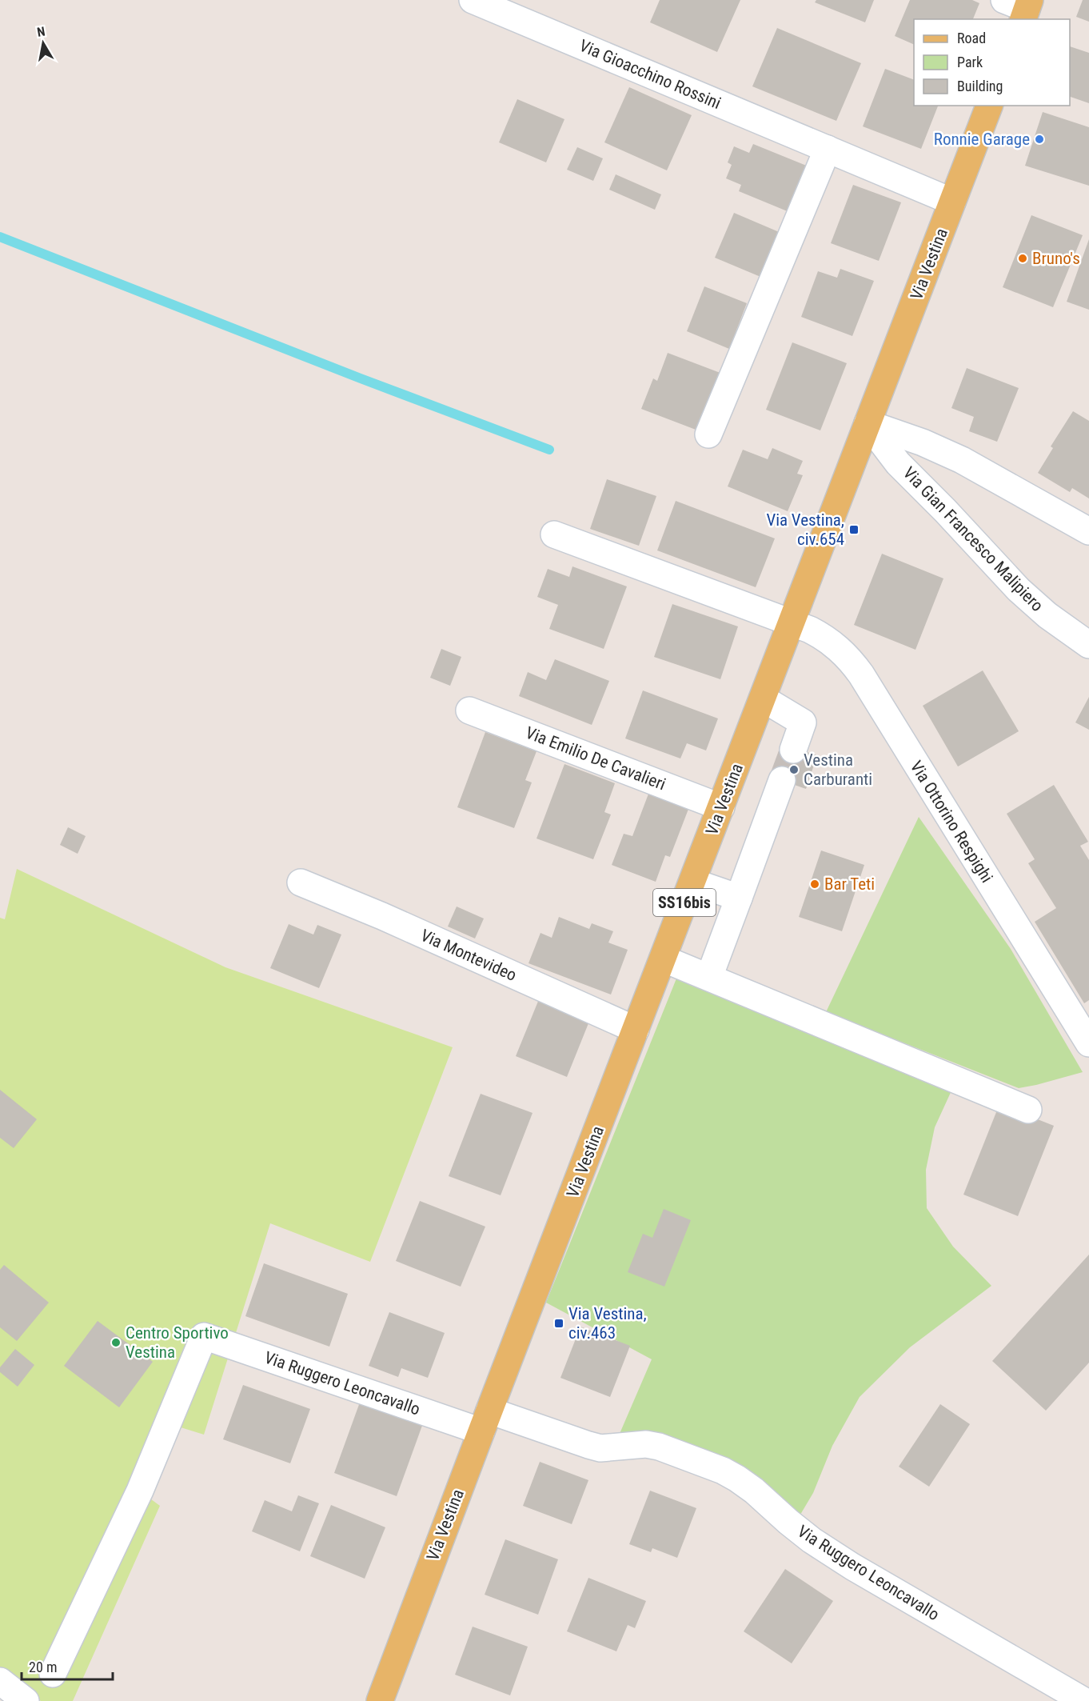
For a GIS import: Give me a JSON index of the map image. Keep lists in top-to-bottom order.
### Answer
{
  "streets": {
    "main road": ["Via Vestina", "SS16bis"],
    "street": [
      "Via Gioacchino Rossini",
      "Via Gian Francesco Malipiero",
      "Via Emilio De Cavalieri",
      "Via Ottorino Respighi",
      "Via Montevideo",
      "Via Ruggero Leoncavallo"
    ]
  },
  "crossings": [
    ["Via Gioacchino Rossini", "Via Vestina"],
    ["Via Vestina", "Via Gian Francesco Malipiero"],
    ["Via Vestina", "Via Emilio De Cavalieri"],
    ["Via Vestina", "Via Ottorino Respighi"],
    ["Via Vestina", "Via Montevideo"],
    ["Via Vestina", "Via Ruggero Leoncavallo"]
  ],
  "places": {
    "other": [
      "Ronnie Garage",
      "Bruno's",
      "Vestina Carburanti",
      "Bar Teti",
      "Centro Sportivo Vestina"
    ],
    "transit": ["Via Vestina, civ.654", "Via Vestina, civ.463"]
  },
  "legend": ["Road", "Park", "Building"],
  "scale_bar": "20 m",
  "north": "top"
}
